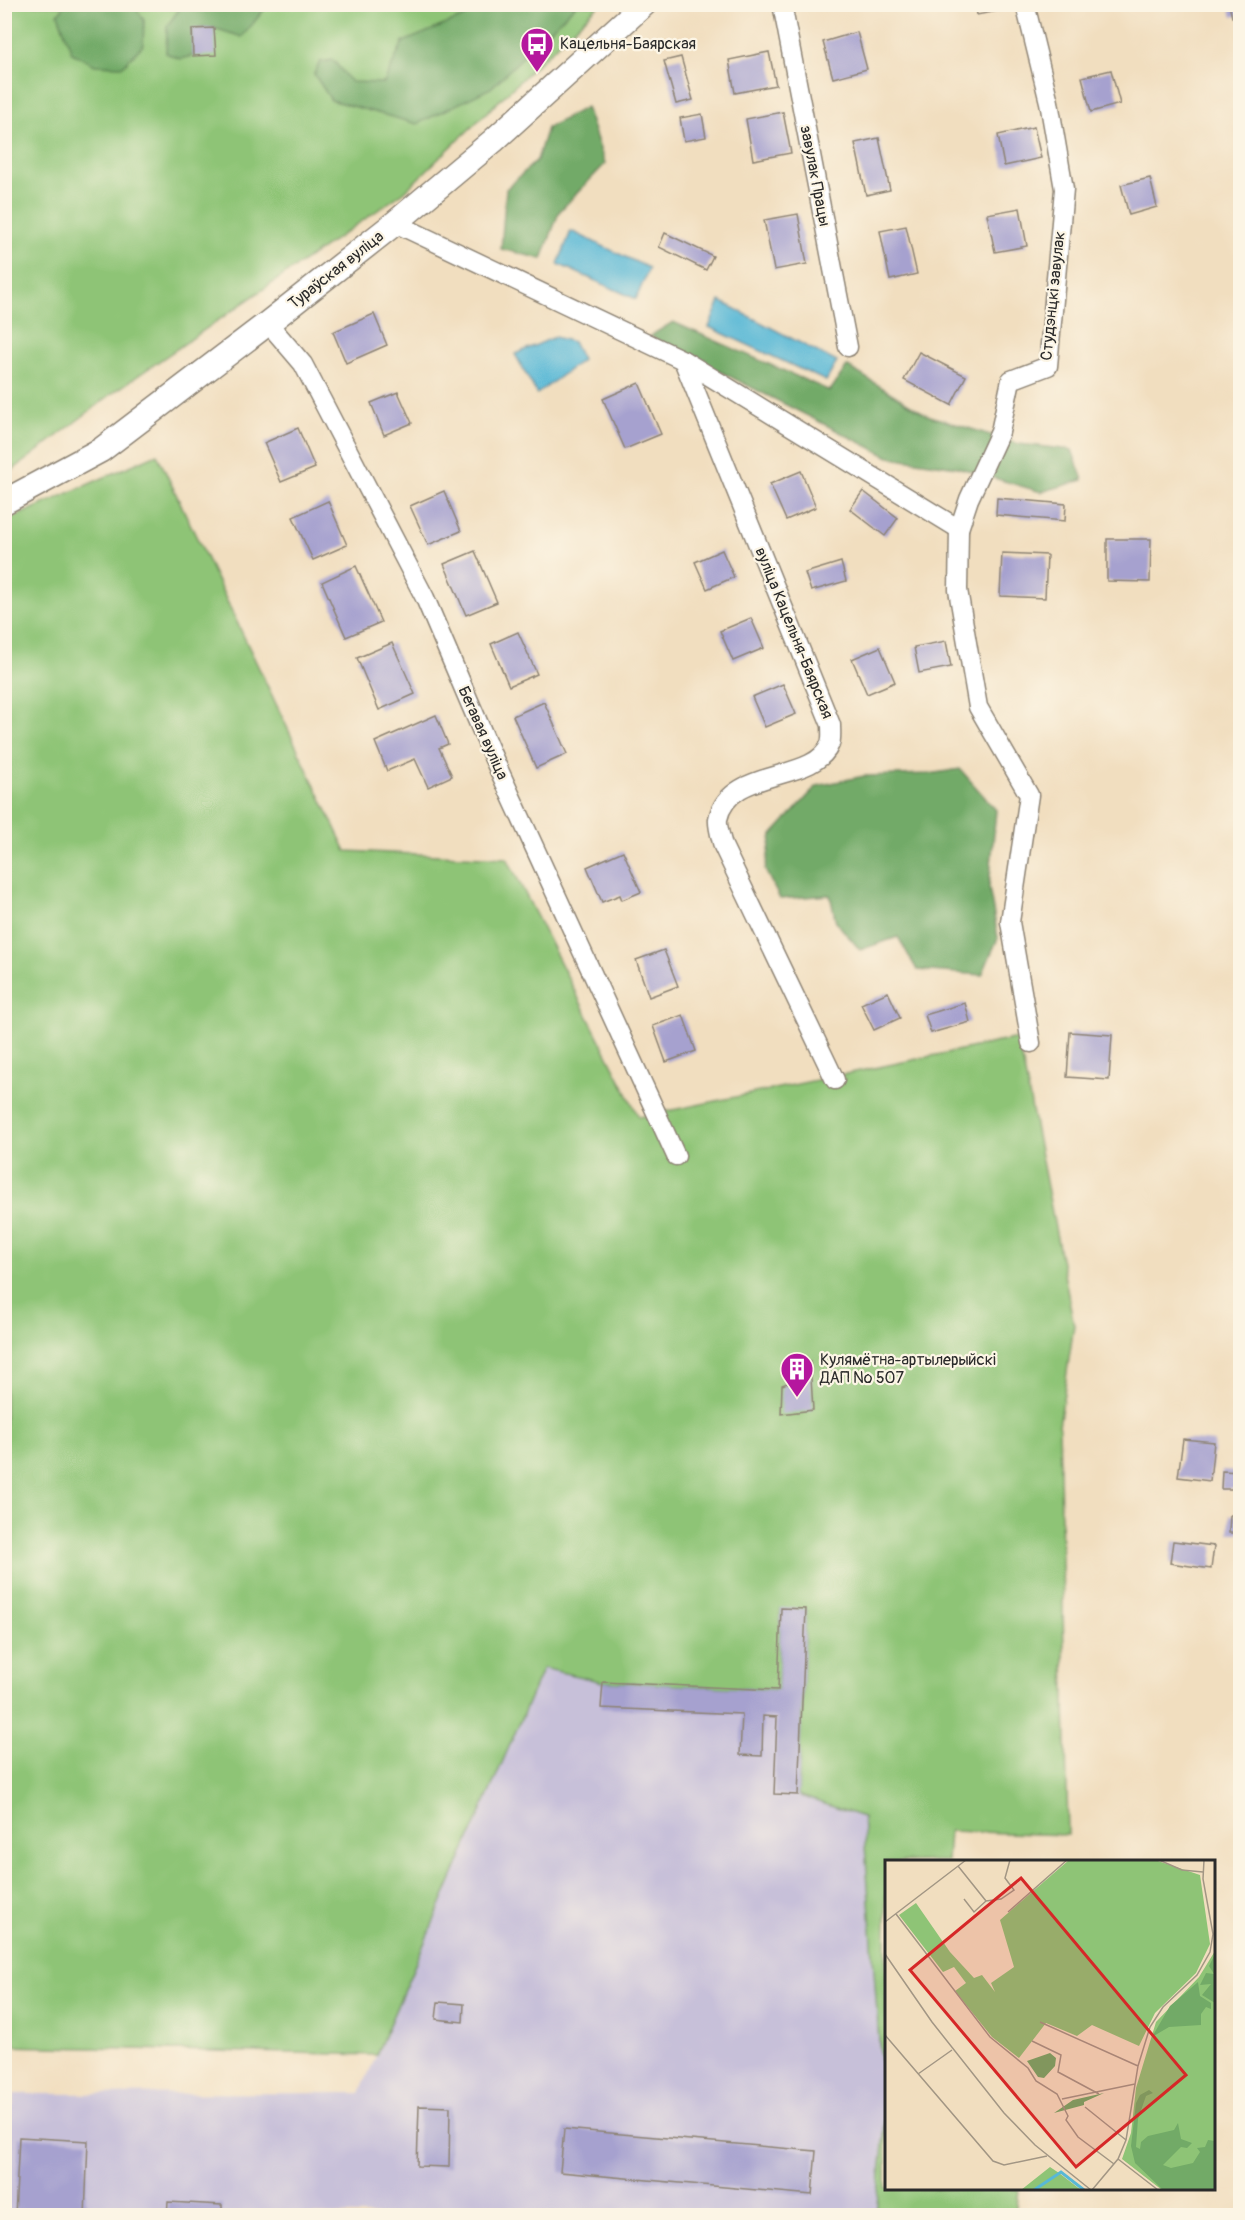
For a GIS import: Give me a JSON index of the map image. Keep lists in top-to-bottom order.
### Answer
{
  "streets": {
    "street": [
      "завулак Працы",
      "Тураўская вуліца",
      "Студэнцкі завулак",
      "вуліца Кацельня-Баярская",
      "Бегавая вуліца"
    ]
  },
  "crossings": [
    ["Тураўская вуліца", "Бегавая вуліца"]
  ],
  "places": {
    "bus stop": ["Кацельня-Баярская"],
    "building": ["Кулямётна-артылерыйскі ДАП № 507"]
  }
}
